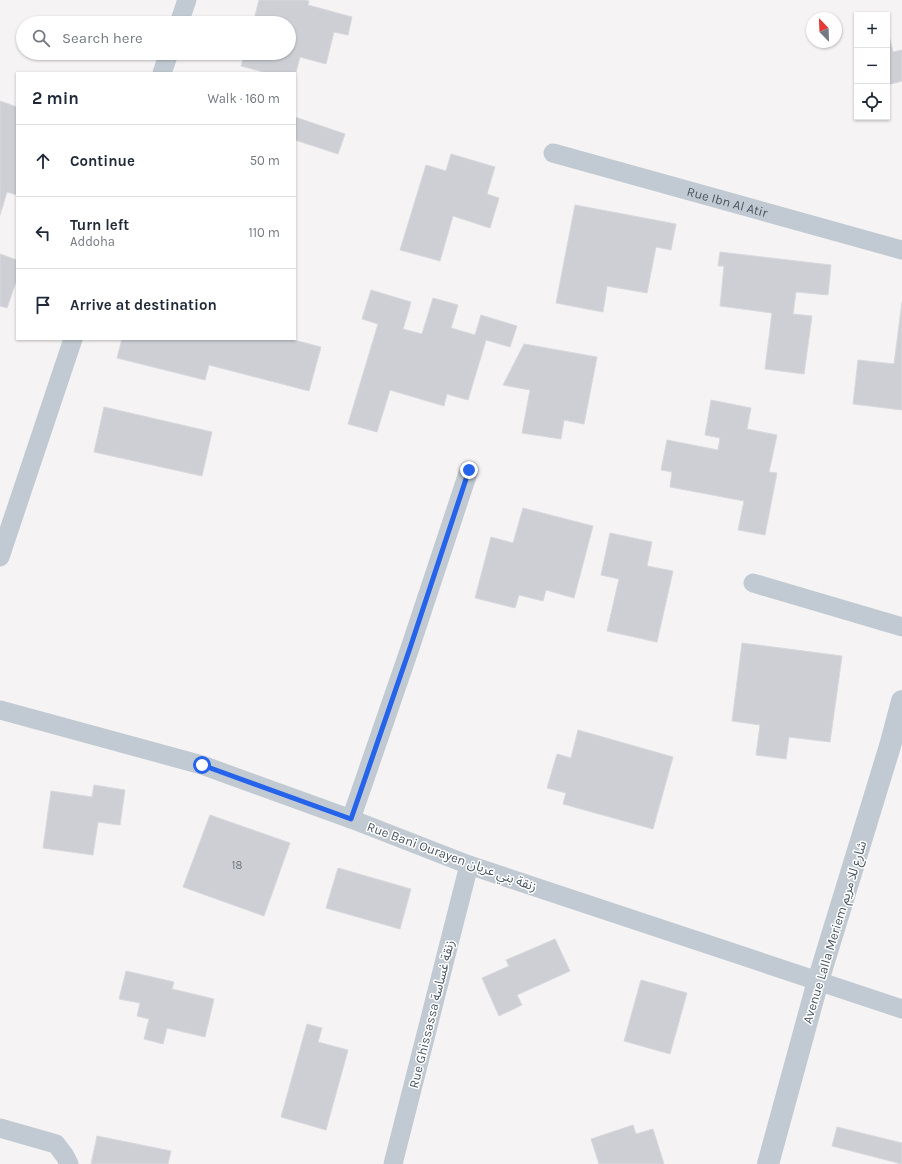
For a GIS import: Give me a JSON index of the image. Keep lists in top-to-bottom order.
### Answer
{
  "streets": {
    "street": [
      "Rue Ibn Al Atir",
      "Rue Bani Ourayen زنقة بني عريان",
      "Avenue Lalla Meriem شارع للا مريم",
      "Rue Ghissassa زنقة غساسة"
    ]
  },
  "crossings": [
    ["Rue Bani Ourayen زنقة بني عريان", "Avenue Lalla Meriem شارع للا مريم"],
    ["Rue Bani Ourayen زنقة بني عريان", "Rue Ghissassa زنقة غساسة"]
  ],
  "house_numbers": ["18"],
  "north": "top left",
  "page": {
    "map_buttons": ["+", "−"],
    "search": "Search here",
    "heading": ["2 min", "Walk · 160 m"],
    "list": [
      ["Continue", "50 m"],
      ["Turn left", "Addoha", "110 m"],
      "Arrive at destination"
    ]
  }
}
